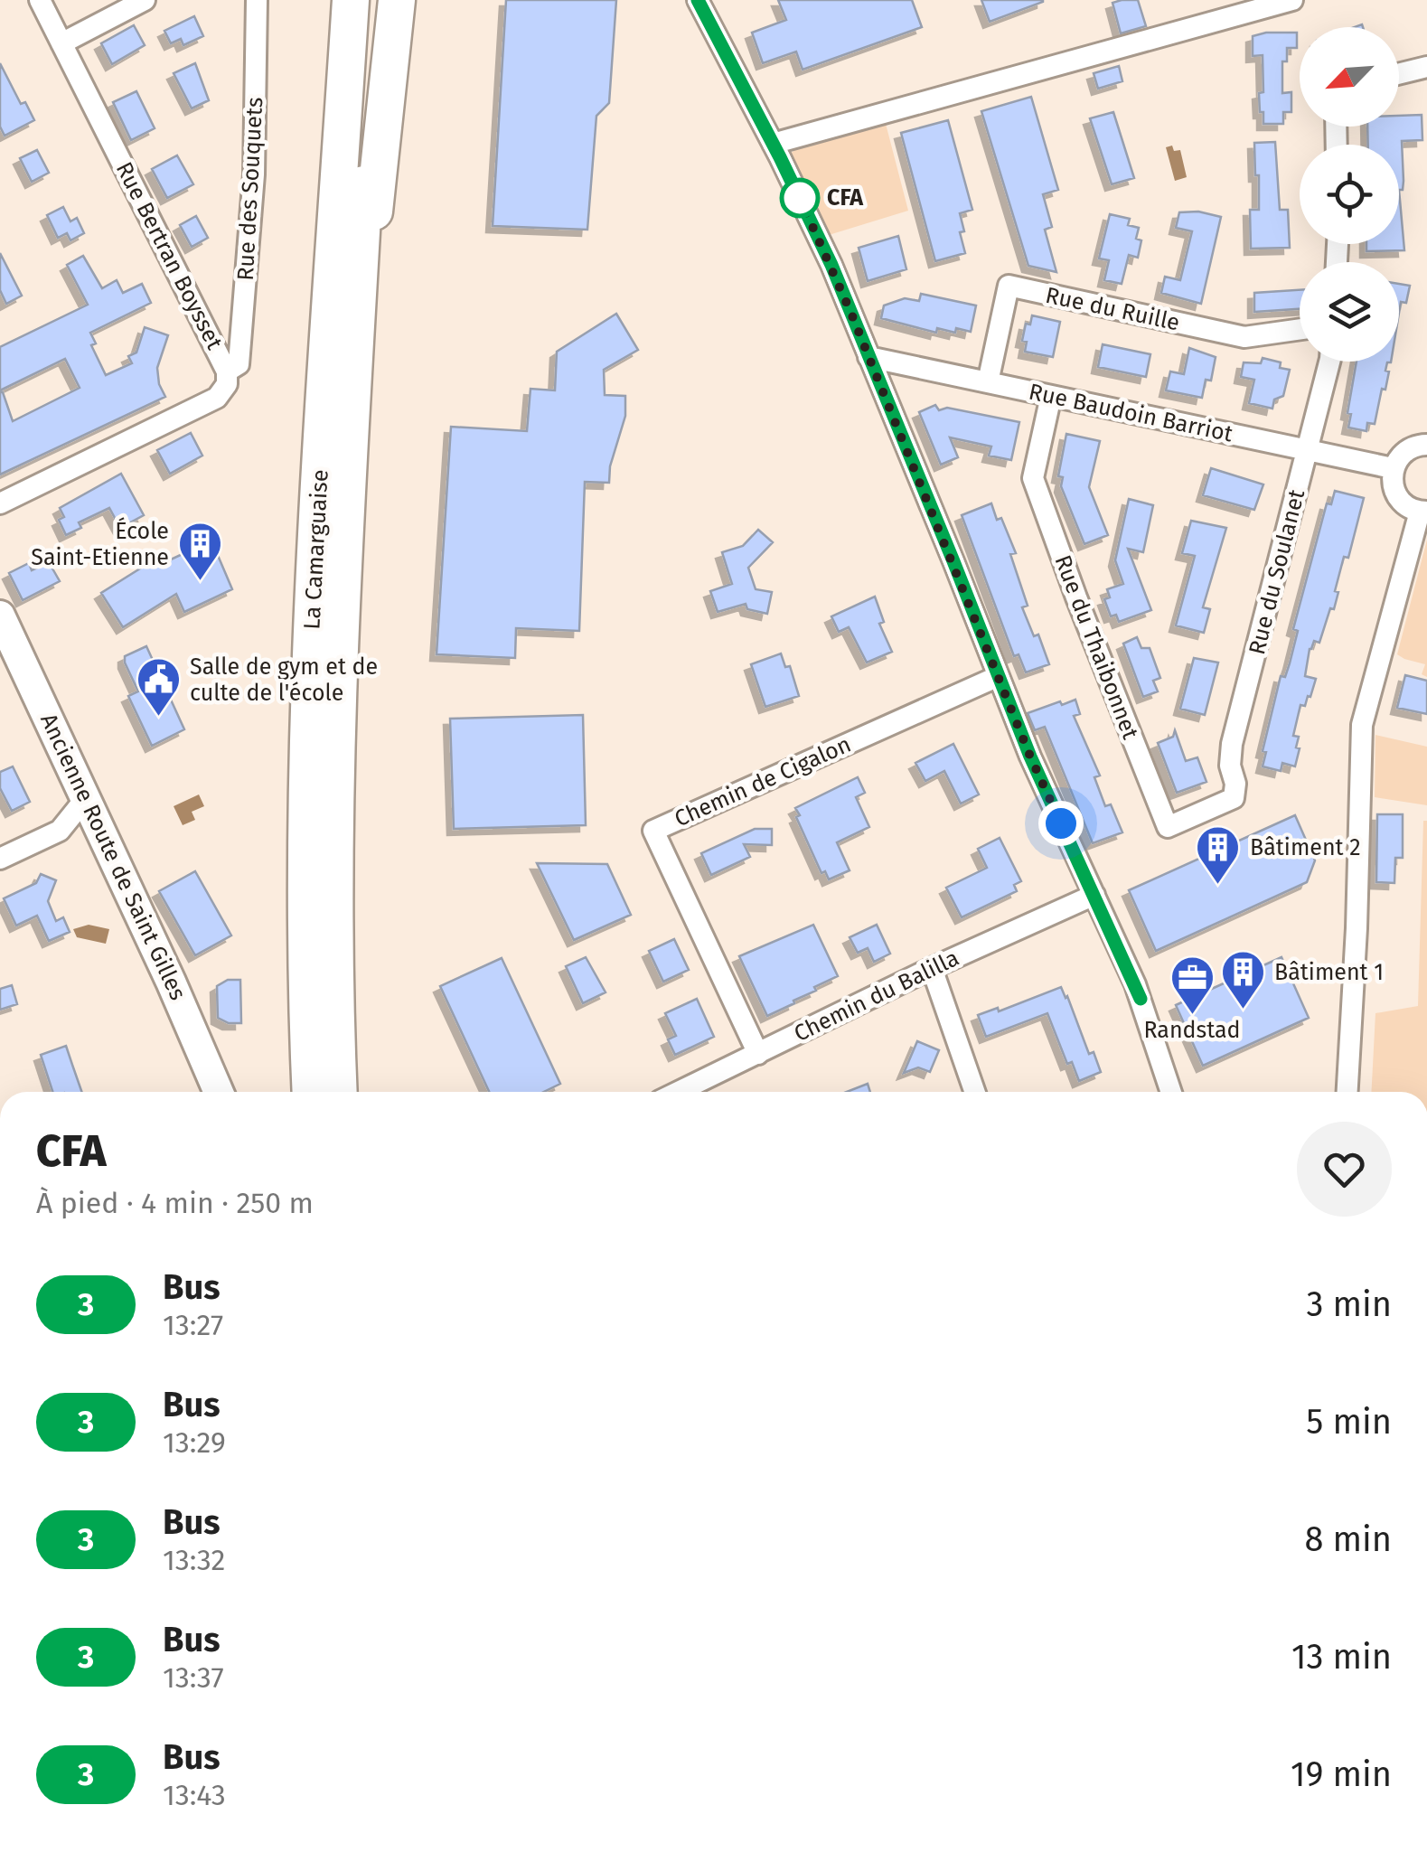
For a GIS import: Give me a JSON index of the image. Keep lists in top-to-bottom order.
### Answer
{
  "streets": {
    "highway": ["La Camarguaise"],
    "street": [
      "Rue des Souquets",
      "Rue Bertran Boysset",
      "Rue du Ruille",
      "Rue Baudoin Barriot",
      "Rue du Soulanet",
      "Rue du Thaibonnet",
      "Chemin de Cigalon",
      "Ancienne Route de Saint Gilles",
      "Chemin du Balilla"
    ]
  },
  "crossings": [
    ["Rue des Souquets", "Rue Bertran Boysset"],
    ["Rue du Ruille", "Rue Baudoin Barriot"],
    ["Rue Baudoin Barriot", "Rue du Soulanet"],
    ["Rue Baudoin Barriot", "Rue du Thaibonnet"],
    ["Rue du Soulanet", "Rue du Thaibonnet"],
    ["Chemin de Cigalon", "Chemin du Balilla"]
  ],
  "places": {
    "other": ["CFA"],
    "building": ["École Saint-Etienne", "Bâtiment 2", "Bâtiment 1"],
    "public building": ["Salle de gym et de culte de l'école"],
    "office": ["Randstad"]
  },
  "lines": ["bus line 3"],
  "north": "bottom left",
  "page": {
    "heading": ["CFA", "À pied · 4 min · 250 m"],
    "list": [
      {
        "mark": "3",
        "name": "Bus",
        "note": "13:27",
        "value": "3 min"
      },
      {
        "mark": "3",
        "name": "Bus",
        "note": "13:29",
        "value": "5 min"
      },
      {
        "mark": "3",
        "name": "Bus",
        "note": "13:32",
        "value": "8 min"
      },
      {
        "mark": "3",
        "name": "Bus",
        "note": "13:37",
        "value": "13 min"
      },
      {
        "mark": "3",
        "name": "Bus",
        "note": "13:43",
        "value": "19 min"
      }
    ]
  }
}
